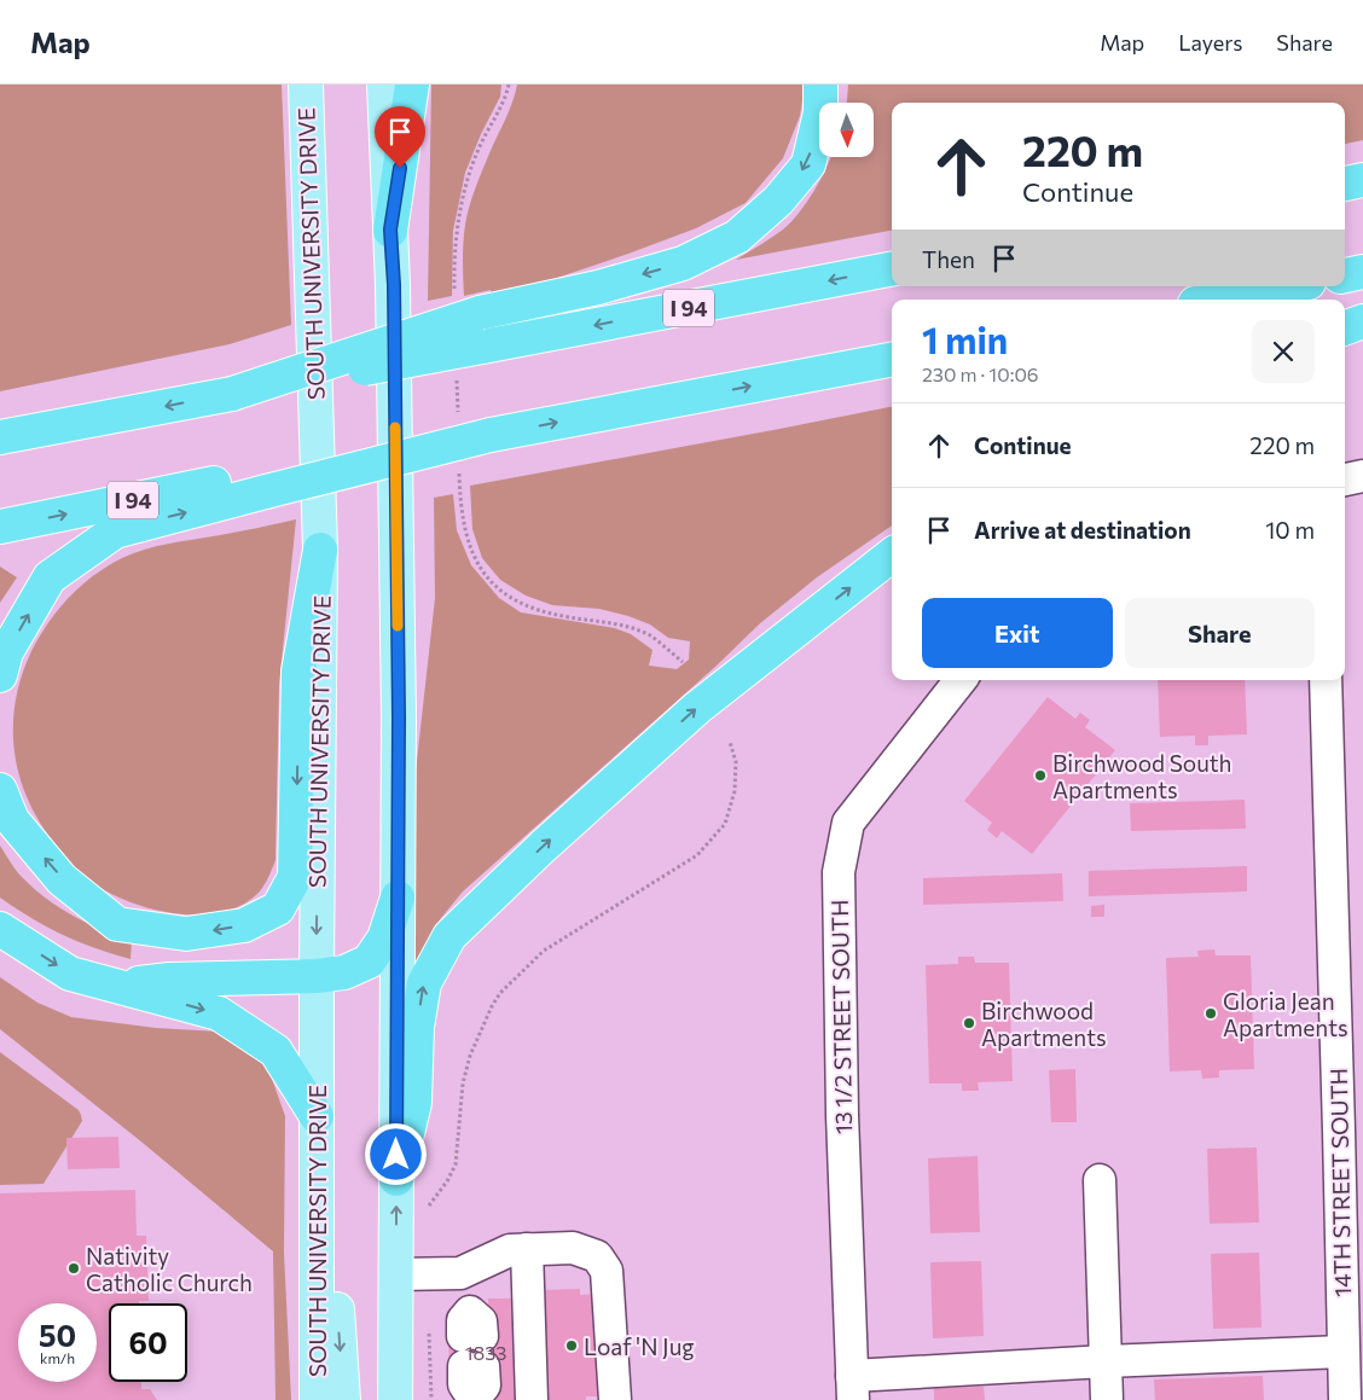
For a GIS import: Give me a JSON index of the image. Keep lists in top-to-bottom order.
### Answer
{
  "streets": {
    "highway": ["I 94"],
    "main road": ["SOUTH UNIVERSITY DRIVE"],
    "street": ["13 1/2 STREET SOUTH", "14TH STREET SOUTH"]
  },
  "places": [
    "Birchwood South Apartments",
    "Gloria Jean Apartments",
    "Birchwood Apartments",
    "Nativity Catholic Church",
    "Loaf 'N Jug"
  ],
  "house_numbers": ["1833"],
  "north": "bottom",
  "page": {
    "header": "Map",
    "nav": ["Map", "Layers", "Share"],
    "turn": ["220 m", "Continue"],
    "then": "Then",
    "heading": ["1 min", "230 m · 10:06"],
    "list": [
      {
        "name": "Continue",
        "value": "220 m"
      },
      {
        "name": "Arrive at destination",
        "value": "10 m"
      }
    ],
    "buttons": ["Exit", "Share"],
    "speed": "50 km/h",
    "limit": "60"
  }
}
